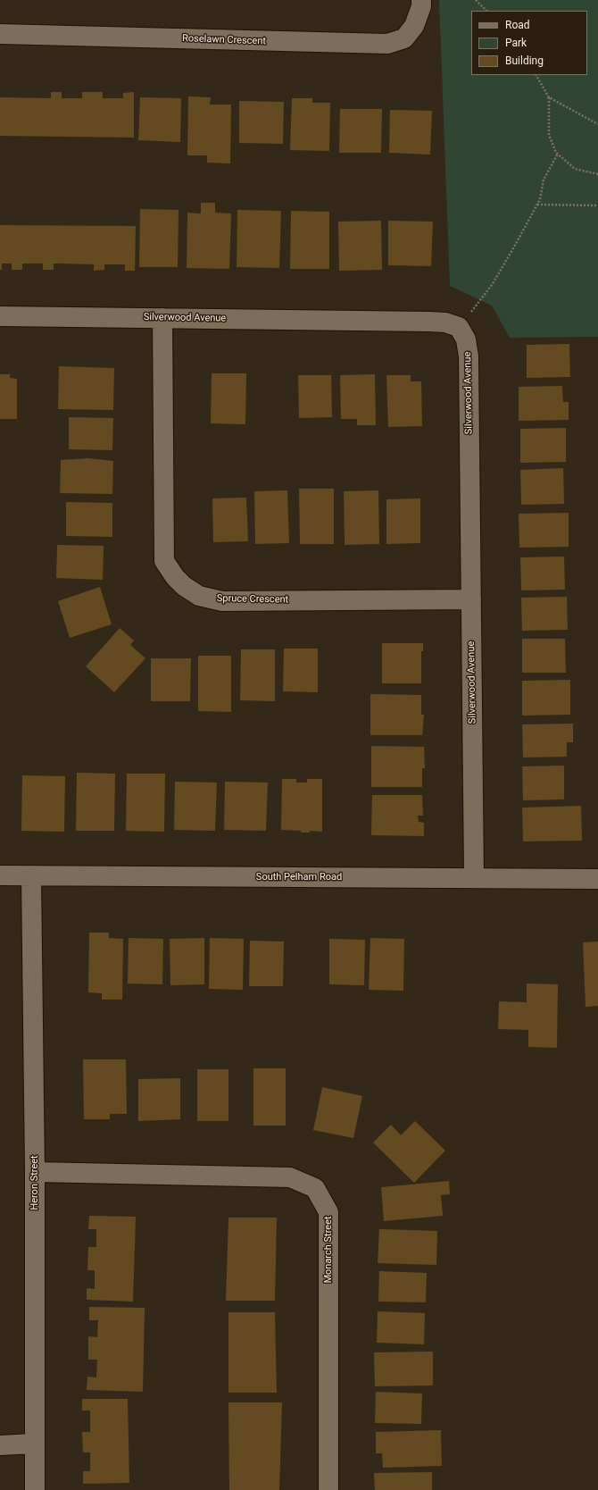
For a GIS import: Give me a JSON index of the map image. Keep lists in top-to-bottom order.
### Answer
{
  "streets": {
    "street": [
      "Roselawn Crescent",
      "Silverwood Avenue",
      "Spruce Crescent",
      "South Pelham Road",
      "Heron Street",
      "Monarch Street"
    ]
  },
  "crossings": [
    ["Silverwood Avenue", "Spruce Crescent"],
    ["Silverwood Avenue", "South Pelham Road"],
    ["South Pelham Road", "Heron Street"],
    ["Heron Street", "Monarch Street"]
  ],
  "legend": ["Road", "Park", "Building"]
}
